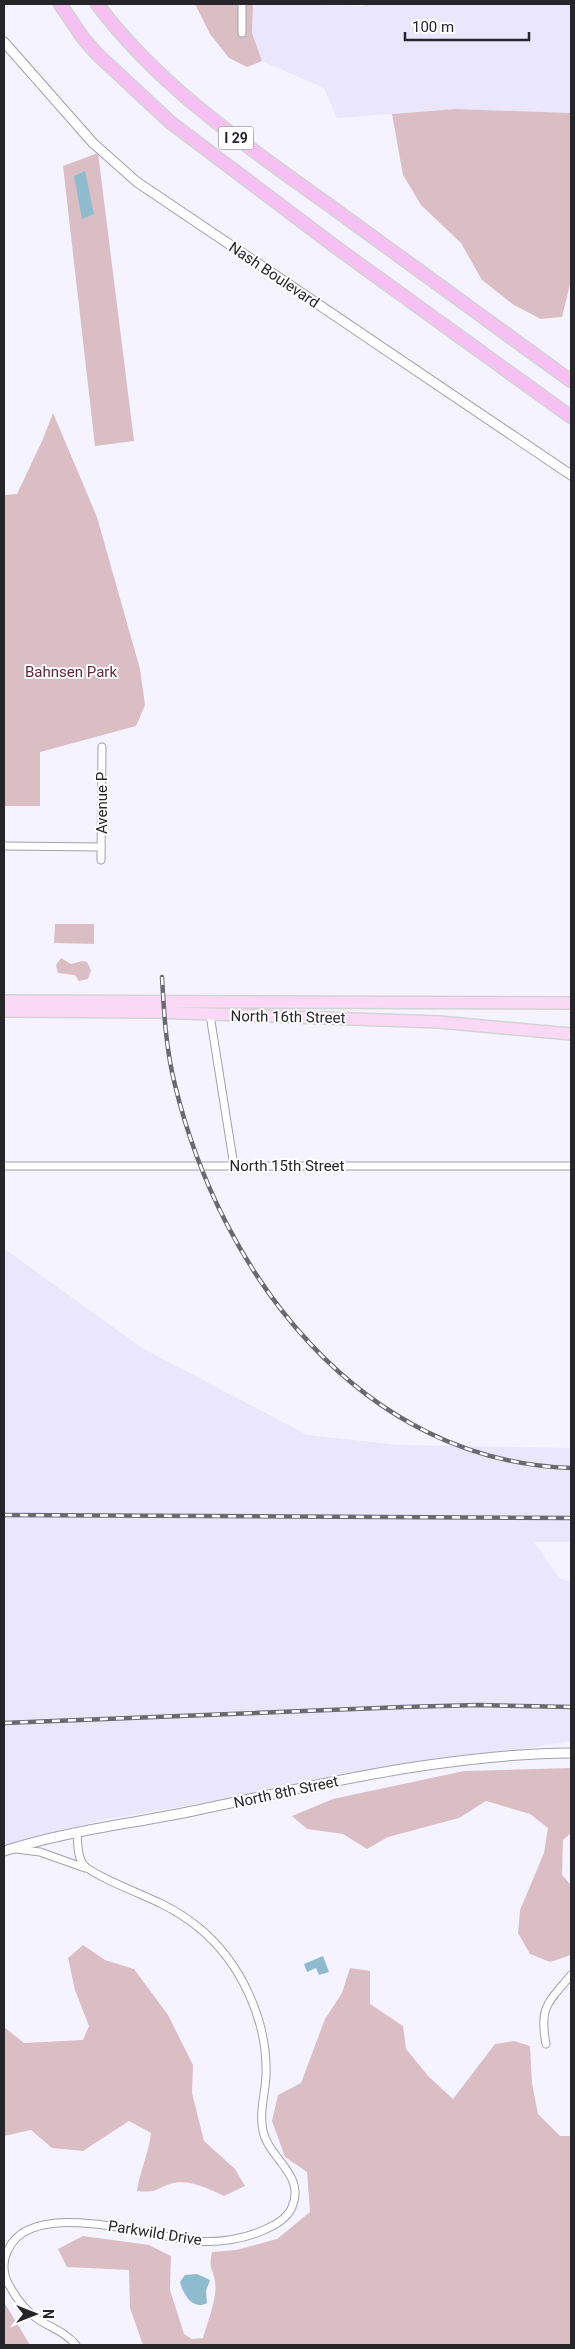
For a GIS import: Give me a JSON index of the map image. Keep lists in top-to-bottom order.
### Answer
{
  "streets": {
    "highway": ["I 29"],
    "main road": ["North 16th Street"],
    "street": [
      "Nash Boulevard",
      "Avenue P",
      "North 15th Street",
      "North 8th Street",
      "Parkwild Drive"
    ]
  },
  "crossings": [
    ["North 8th Street", "Parkwild Drive"]
  ],
  "parks": ["Bahnsen Park"],
  "scale_bar": "100 m",
  "north": "right"
}
